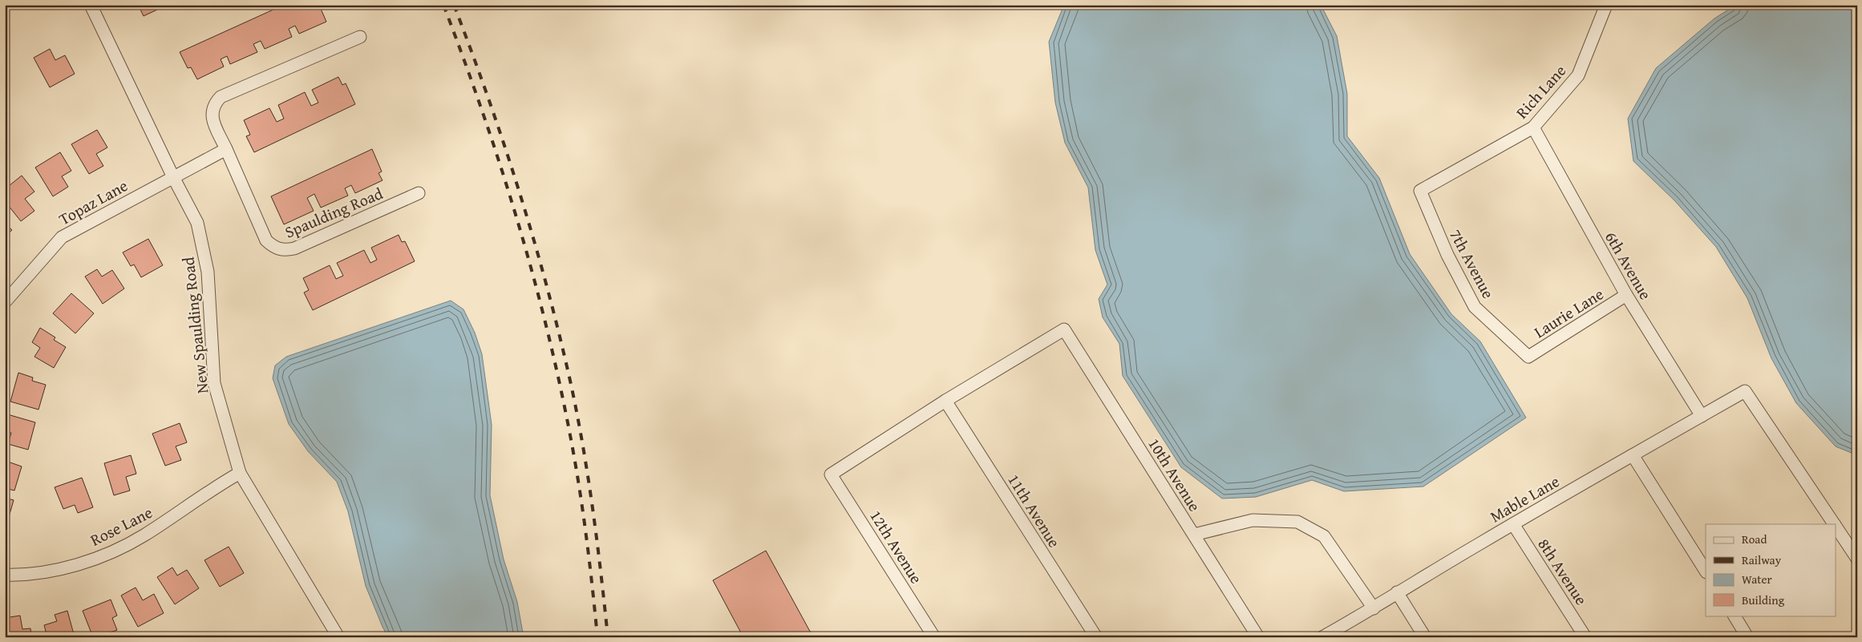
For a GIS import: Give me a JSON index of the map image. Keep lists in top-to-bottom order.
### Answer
{
  "streets": {
    "street": [
      "Rich Lane",
      "Topaz Lane",
      "Spaulding Road",
      "7th Avenue",
      "6th Avenue",
      "Laurie Lane",
      "New Spaulding Road",
      "10th Avenue",
      "Mable Lane",
      "11th Avenue",
      "Rose Lane",
      "12th Avenue",
      "8th Avenue"
    ]
  },
  "crossings": [
    ["Rich Lane", "7th Avenue"],
    ["Rich Lane", "6th Avenue"],
    ["Topaz Lane", "New Spaulding Road"],
    ["7th Avenue", "Laurie Lane"],
    ["6th Avenue", "Laurie Lane"],
    ["6th Avenue", "Mable Lane"],
    ["New Spaulding Road", "Rose Lane"],
    ["10th Avenue", "11th Avenue"],
    ["10th Avenue", "12th Avenue"],
    ["Mable Lane", "8th Avenue"],
    ["11th Avenue", "12th Avenue"]
  ],
  "legend": [
    "Road",
    "Railway",
    "Water",
    "Building"
  ]
}
